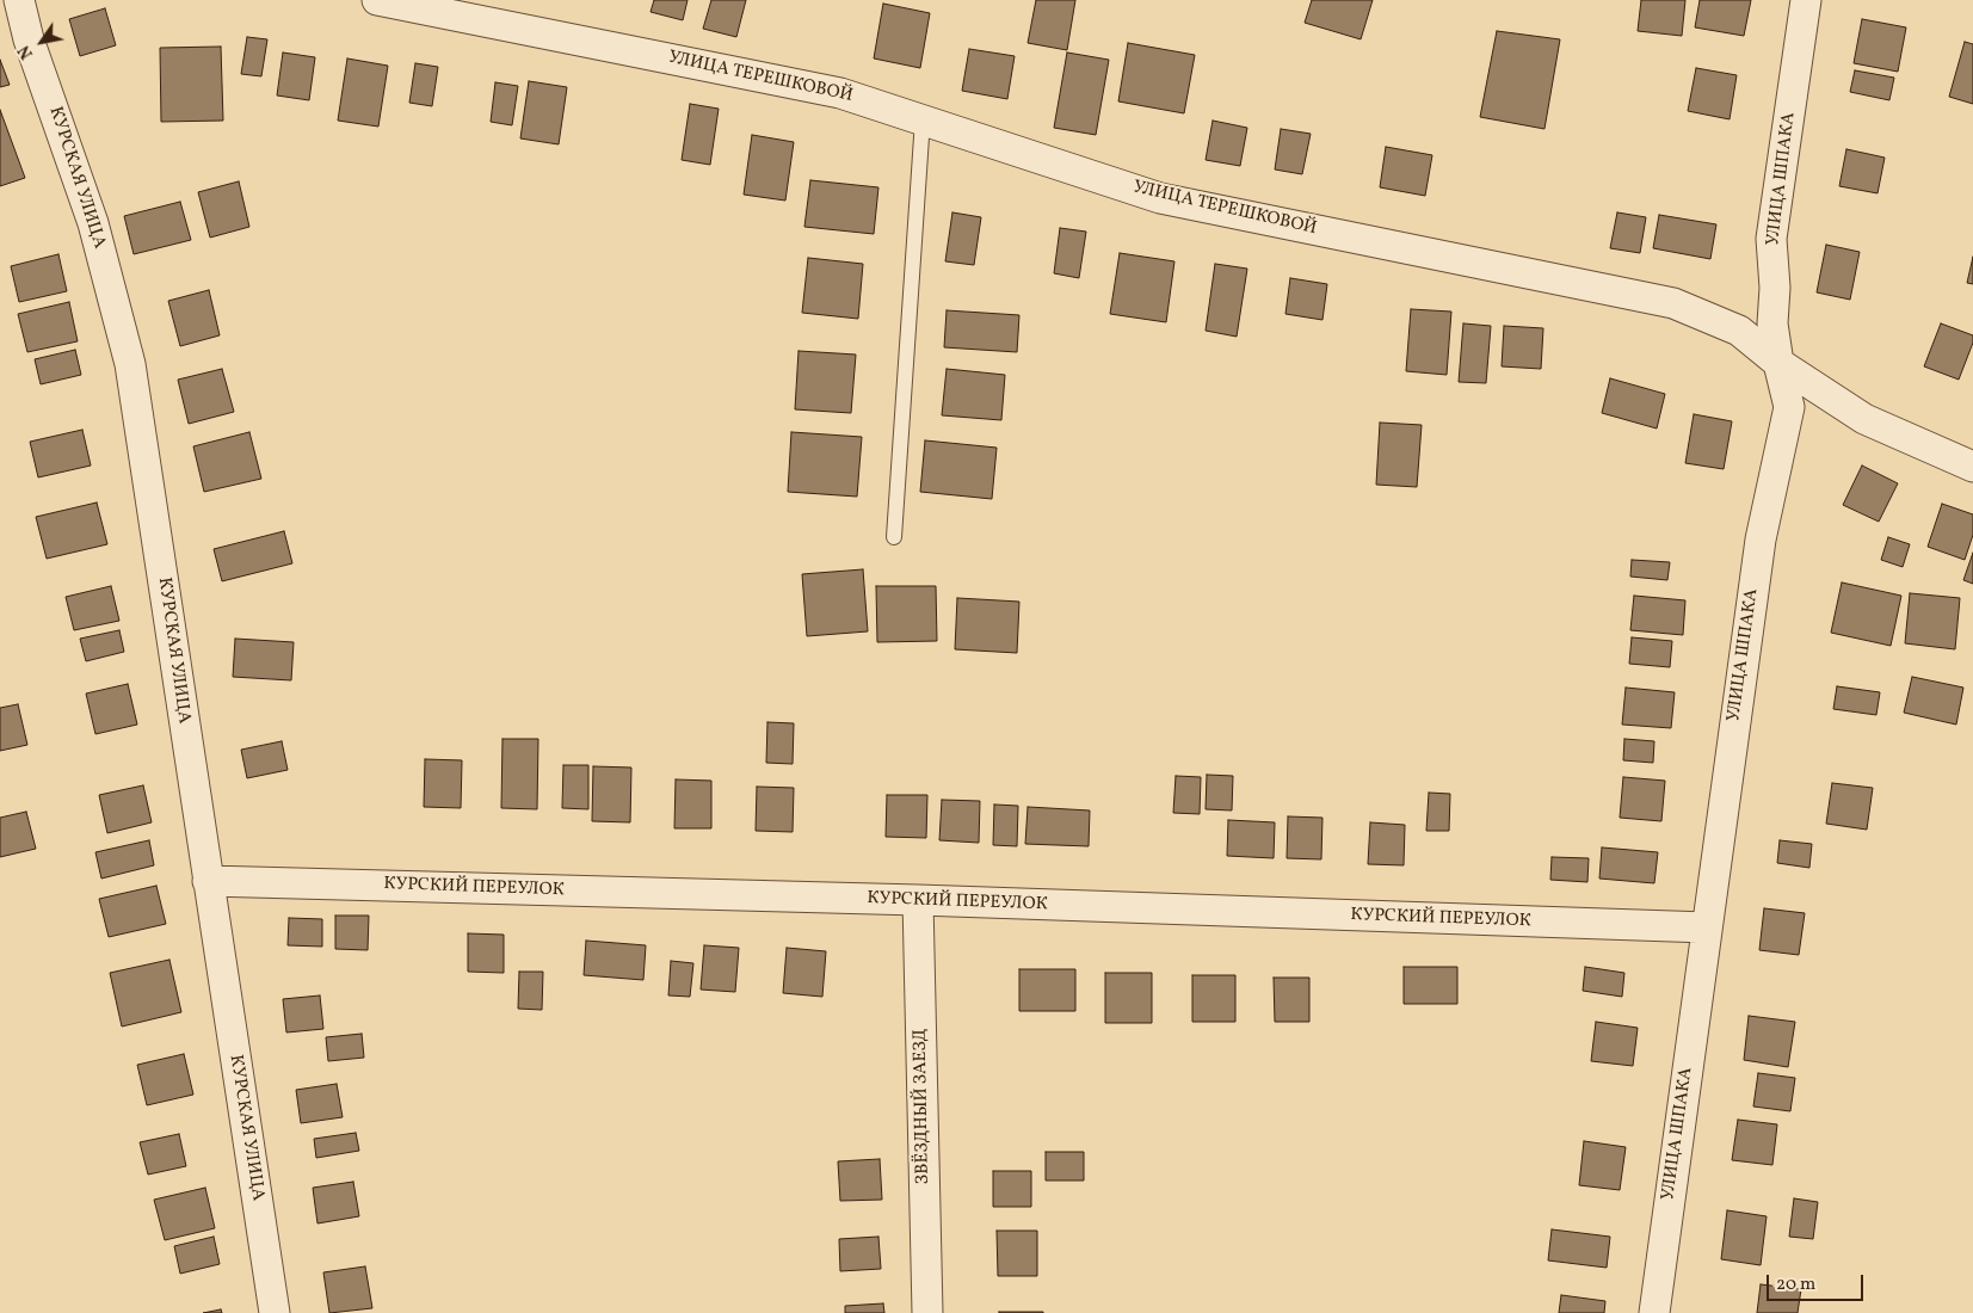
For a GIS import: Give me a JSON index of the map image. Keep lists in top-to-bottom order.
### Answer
{
  "streets": {
    "street": [
      "УЛИЦА ТЕРЕШКОВОЙ",
      "КУРСКАЯ УЛИЦА",
      "УЛИЦА ШПАКА",
      "КУРСКИЙ ПЕРЕУЛОК",
      "ЗВЁЗДНЫЙ ЗАЕЗД"
    ]
  },
  "crossings": [
    ["УЛИЦА ТЕРЕШКОВОЙ", "УЛИЦА ШПАКА"],
    ["КУРСКАЯ УЛИЦА", "КУРСКИЙ ПЕРЕУЛОК"],
    ["УЛИЦА ШПАКА", "КУРСКИЙ ПЕРЕУЛОК"],
    ["КУРСКИЙ ПЕРЕУЛОК", "ЗВЁЗДНЫЙ ЗАЕЗД"]
  ],
  "scale_bar": "20 m",
  "north": "bottom left"
}
